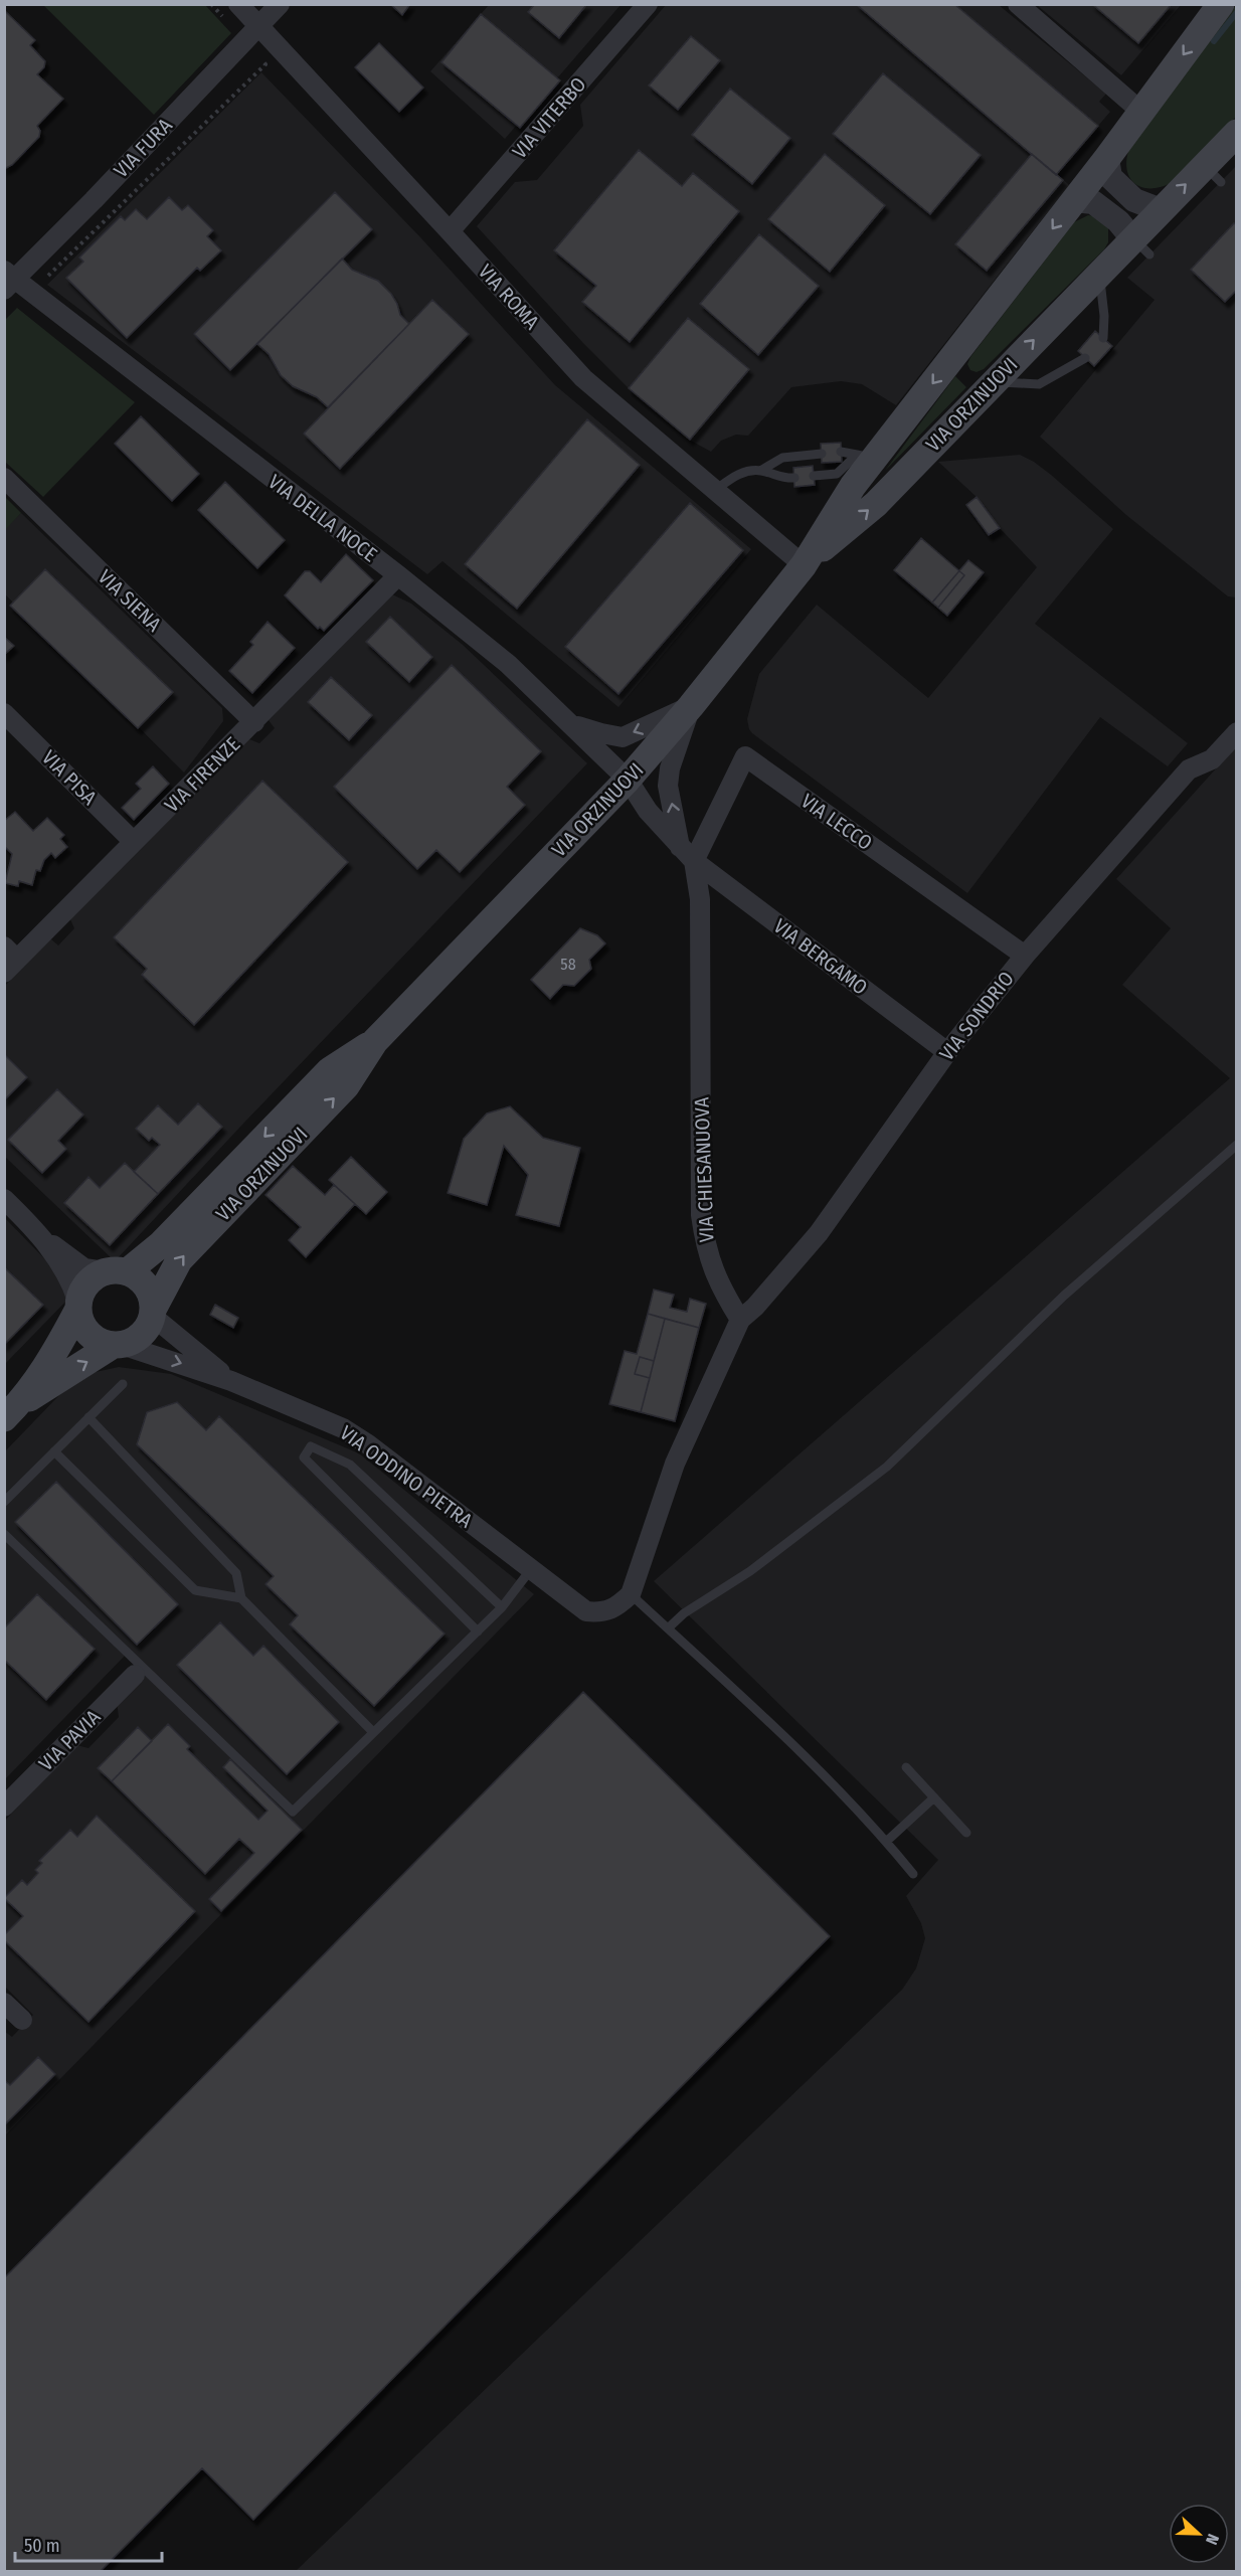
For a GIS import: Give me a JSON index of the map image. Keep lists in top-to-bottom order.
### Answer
{
  "streets": {
    "main road": ["VIA ORZINUOVI"],
    "street": [
      "VIA VITERBO",
      "VIA FURA",
      "VIA ROMA",
      "VIA DELLA NOCE",
      "VIA SIENA",
      "VIA FIRENZE",
      "VIA PISA",
      "VIA LECCO",
      "VIA BERGAMO",
      "VIA SONDRIO",
      "VIA CHIESANUOVA",
      "VIA ODDINO PIETRA",
      "VIA PAVIA"
    ]
  },
  "crossings": [
    ["VIA VITERBO", "VIA ROMA"],
    ["VIA FURA", "VIA ROMA"],
    ["VIA FURA", "VIA DELLA NOCE"],
    ["VIA ROMA", "VIA ORZINUOVI"],
    ["VIA ORZINUOVI", "VIA DELLA NOCE"],
    ["VIA ORZINUOVI", "VIA ODDINO PIETRA"],
    ["VIA DELLA NOCE", "VIA FIRENZE"],
    ["VIA SIENA", "VIA FIRENZE"],
    ["VIA FIRENZE", "VIA PISA"],
    ["VIA LECCO", "VIA BERGAMO"],
    ["VIA LECCO", "VIA SONDRIO"],
    ["VIA LECCO", "VIA CHIESANUOVA"],
    ["VIA BERGAMO", "VIA SONDRIO"],
    ["VIA BERGAMO", "VIA CHIESANUOVA"],
    ["VIA SONDRIO", "VIA CHIESANUOVA"]
  ],
  "house_numbers": ["58"],
  "scale_bar": "50 m",
  "north": "right"
}
